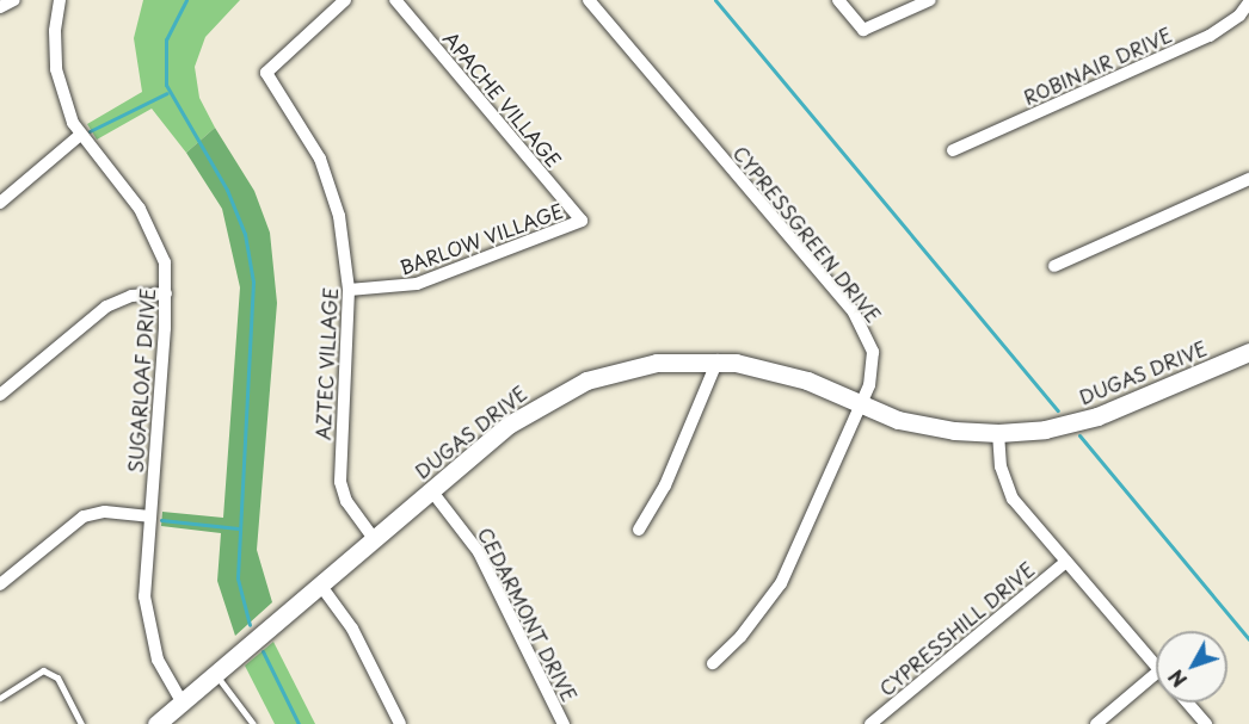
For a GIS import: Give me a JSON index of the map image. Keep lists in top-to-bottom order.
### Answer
{
  "streets": {
    "street": [
      "ROBINAIR DRIVE",
      "APACHE VILLAGE",
      "CYPRESSGREEN DRIVE",
      "BARLOW VILLAGE",
      "AZTEC VILLAGE",
      "DUGAS DRIVE",
      "SUGARLOAF DRIVE",
      "CEDARMONT DRIVE",
      "CYPRESSHILL DRIVE"
    ]
  },
  "crossings": [
    ["APACHE VILLAGE", "BARLOW VILLAGE"],
    ["CYPRESSGREEN DRIVE", "DUGAS DRIVE"],
    ["BARLOW VILLAGE", "AZTEC VILLAGE"],
    ["AZTEC VILLAGE", "DUGAS DRIVE"],
    ["DUGAS DRIVE", "SUGARLOAF DRIVE"],
    ["DUGAS DRIVE", "CEDARMONT DRIVE"]
  ],
  "north": "bottom left"
}
